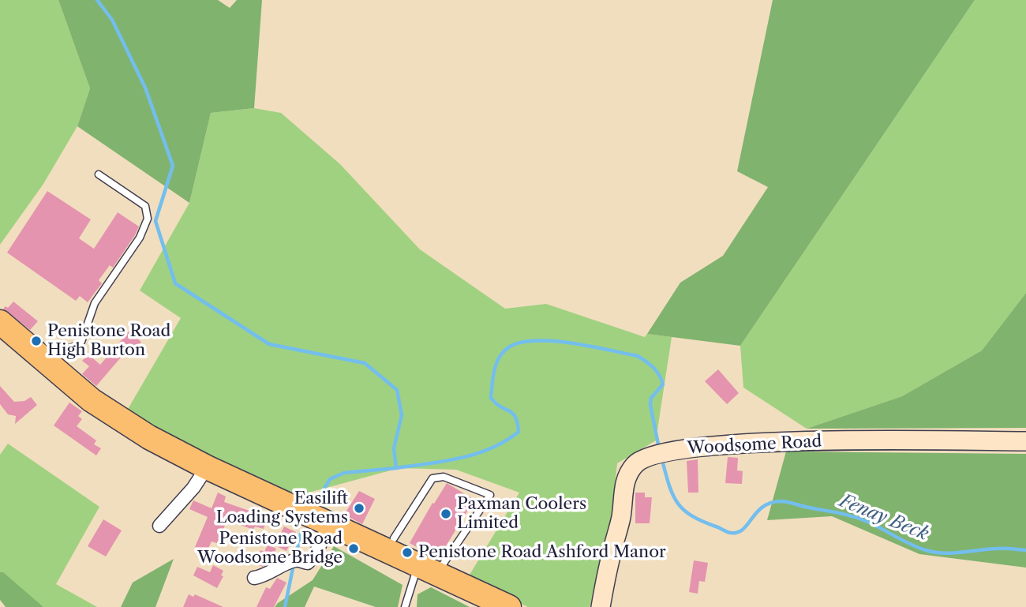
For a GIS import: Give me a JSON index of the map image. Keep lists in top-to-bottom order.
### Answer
{
  "streets": {
    "street": ["Woodsome Road"]
  },
  "water": ["Fenay Beck"],
  "places": [
    "Penistone Road High Burton",
    "Easilift Loading Systems",
    "Paxman Coolers Limited",
    "Penistone Road Woodsome Bridge",
    "Penistone Road Ashford Manor"
  ]
}
